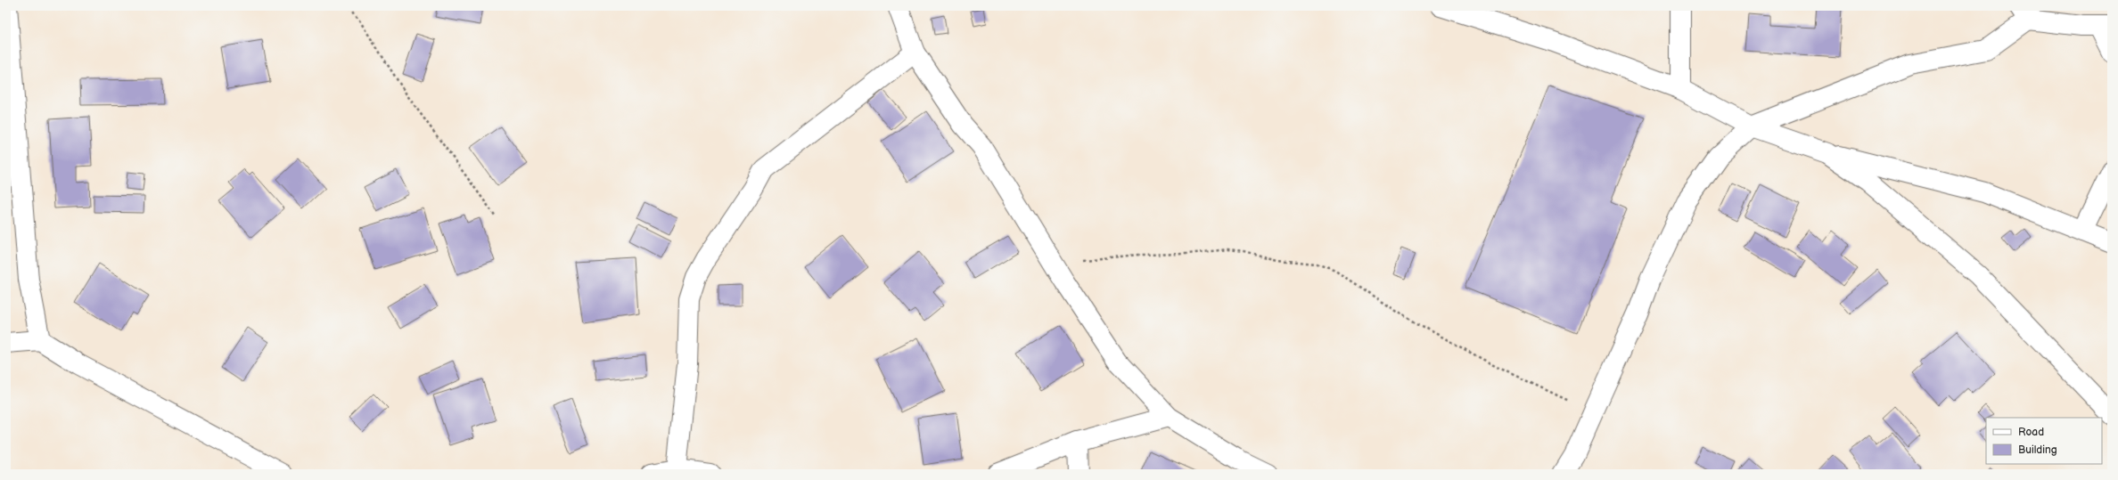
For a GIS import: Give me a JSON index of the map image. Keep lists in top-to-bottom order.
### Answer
{
  "legend": ["Road", "Building"]
}
